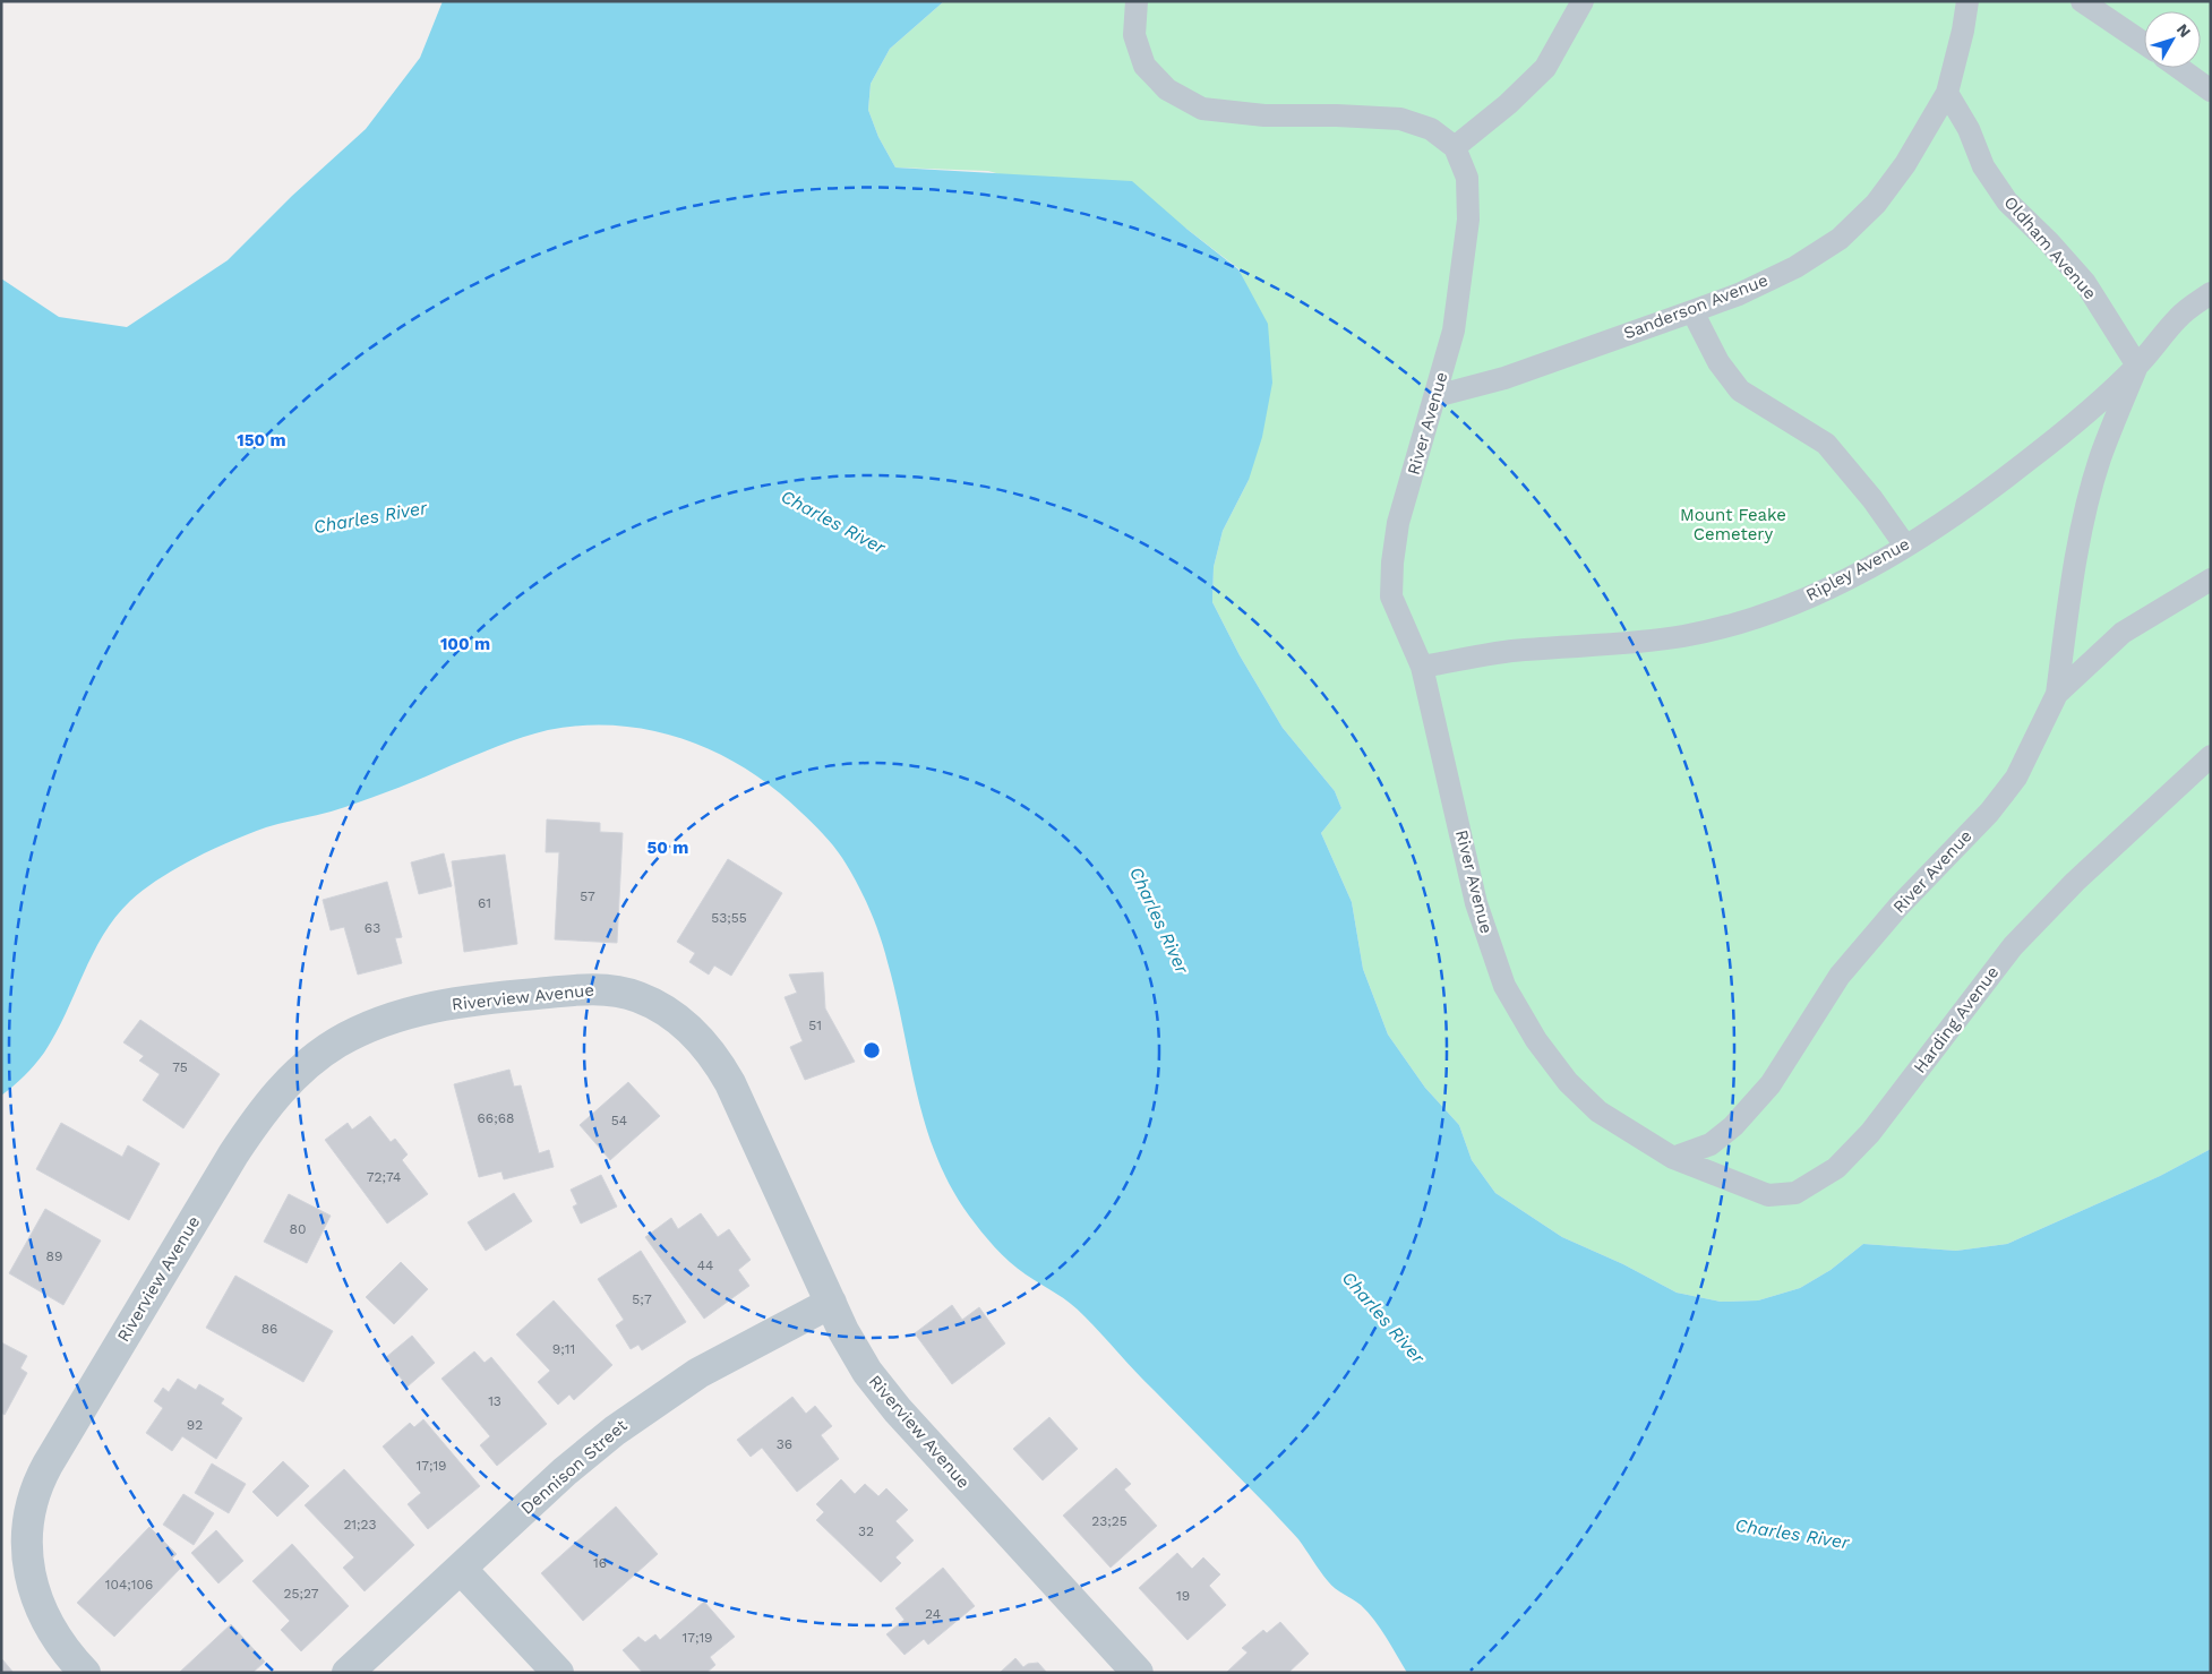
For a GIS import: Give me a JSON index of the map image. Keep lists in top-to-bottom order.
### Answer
{
  "streets": {
    "street": ["Riverview Avenue", "Dennison Street"],
    "lane": [
      "Oldham Avenue",
      "Sanderson Avenue",
      "River Avenue",
      "Ripley Avenue",
      "Harding Avenue"
    ]
  },
  "crossings": [
    ["Oldham Avenue", "Sanderson Avenue"],
    ["Oldham Avenue", "Ripley Avenue"],
    ["Sanderson Avenue", "River Avenue"],
    ["River Avenue", "Ripley Avenue"],
    ["River Avenue", "Harding Avenue"],
    ["Riverview Avenue", "Dennison Street"]
  ],
  "water": ["Charles River"],
  "parks": ["Mount Feake Cemetery"],
  "house_numbers": [
    "57",
    "61",
    "53;55",
    "63",
    "51",
    "75",
    "66;68",
    "54",
    "72;74",
    "80",
    "89",
    "44",
    "5;7",
    "86",
    "9;11",
    "13",
    "92",
    "36",
    "17;19",
    "23;25",
    "21;23",
    "32",
    "16",
    "104;106",
    "25;27",
    "19",
    "24",
    "17;19"
  ],
  "north": "top right",
  "rings": ["150 m", "100 m", "50 m"]
}
